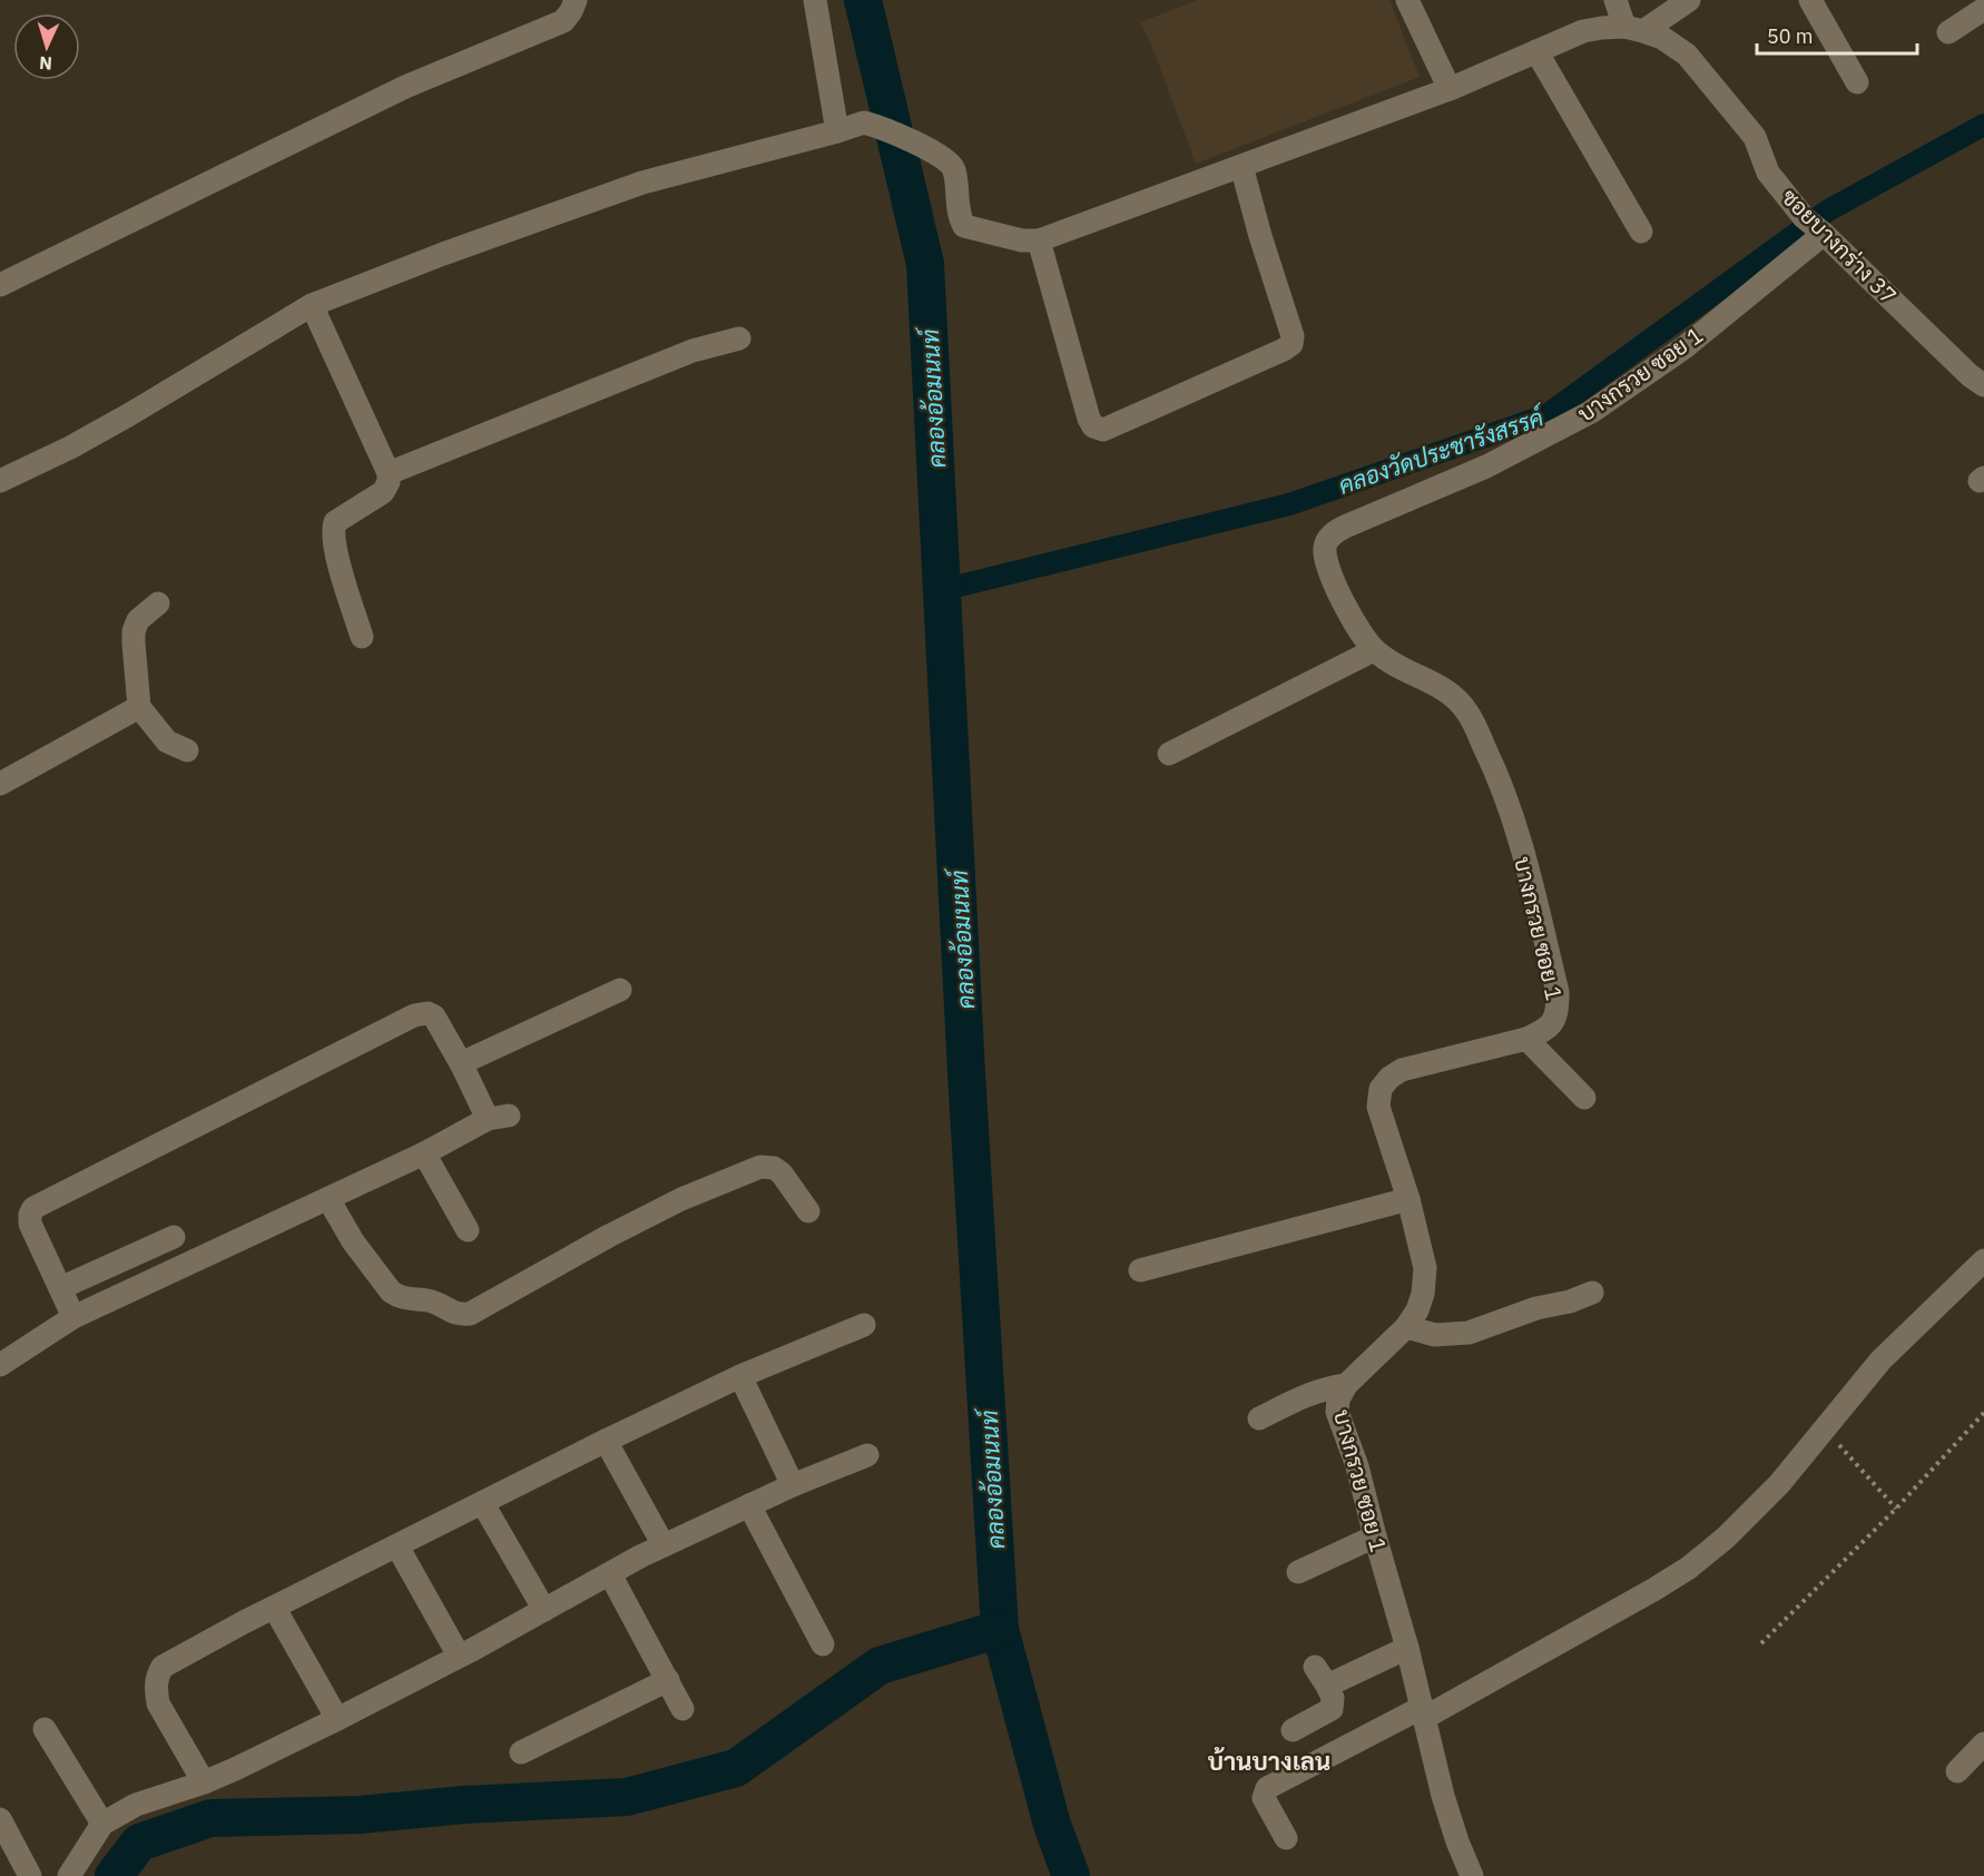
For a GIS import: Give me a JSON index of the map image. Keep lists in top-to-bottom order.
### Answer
{
  "streets": {
    "street": ["ซอยบางกร่าง 37", "บางกรวย ซอย 1"]
  },
  "crossings": [
    ["ซอยบางกร่าง 37", "บางกรวย ซอย 1"]
  ],
  "districts": ["บ้านบางเลน"],
  "water": ["คลองอ้อมนนท์", "คลองวัดประชารังสรรค์"],
  "scale_bar": "50 m",
  "north": "bottom"
}
